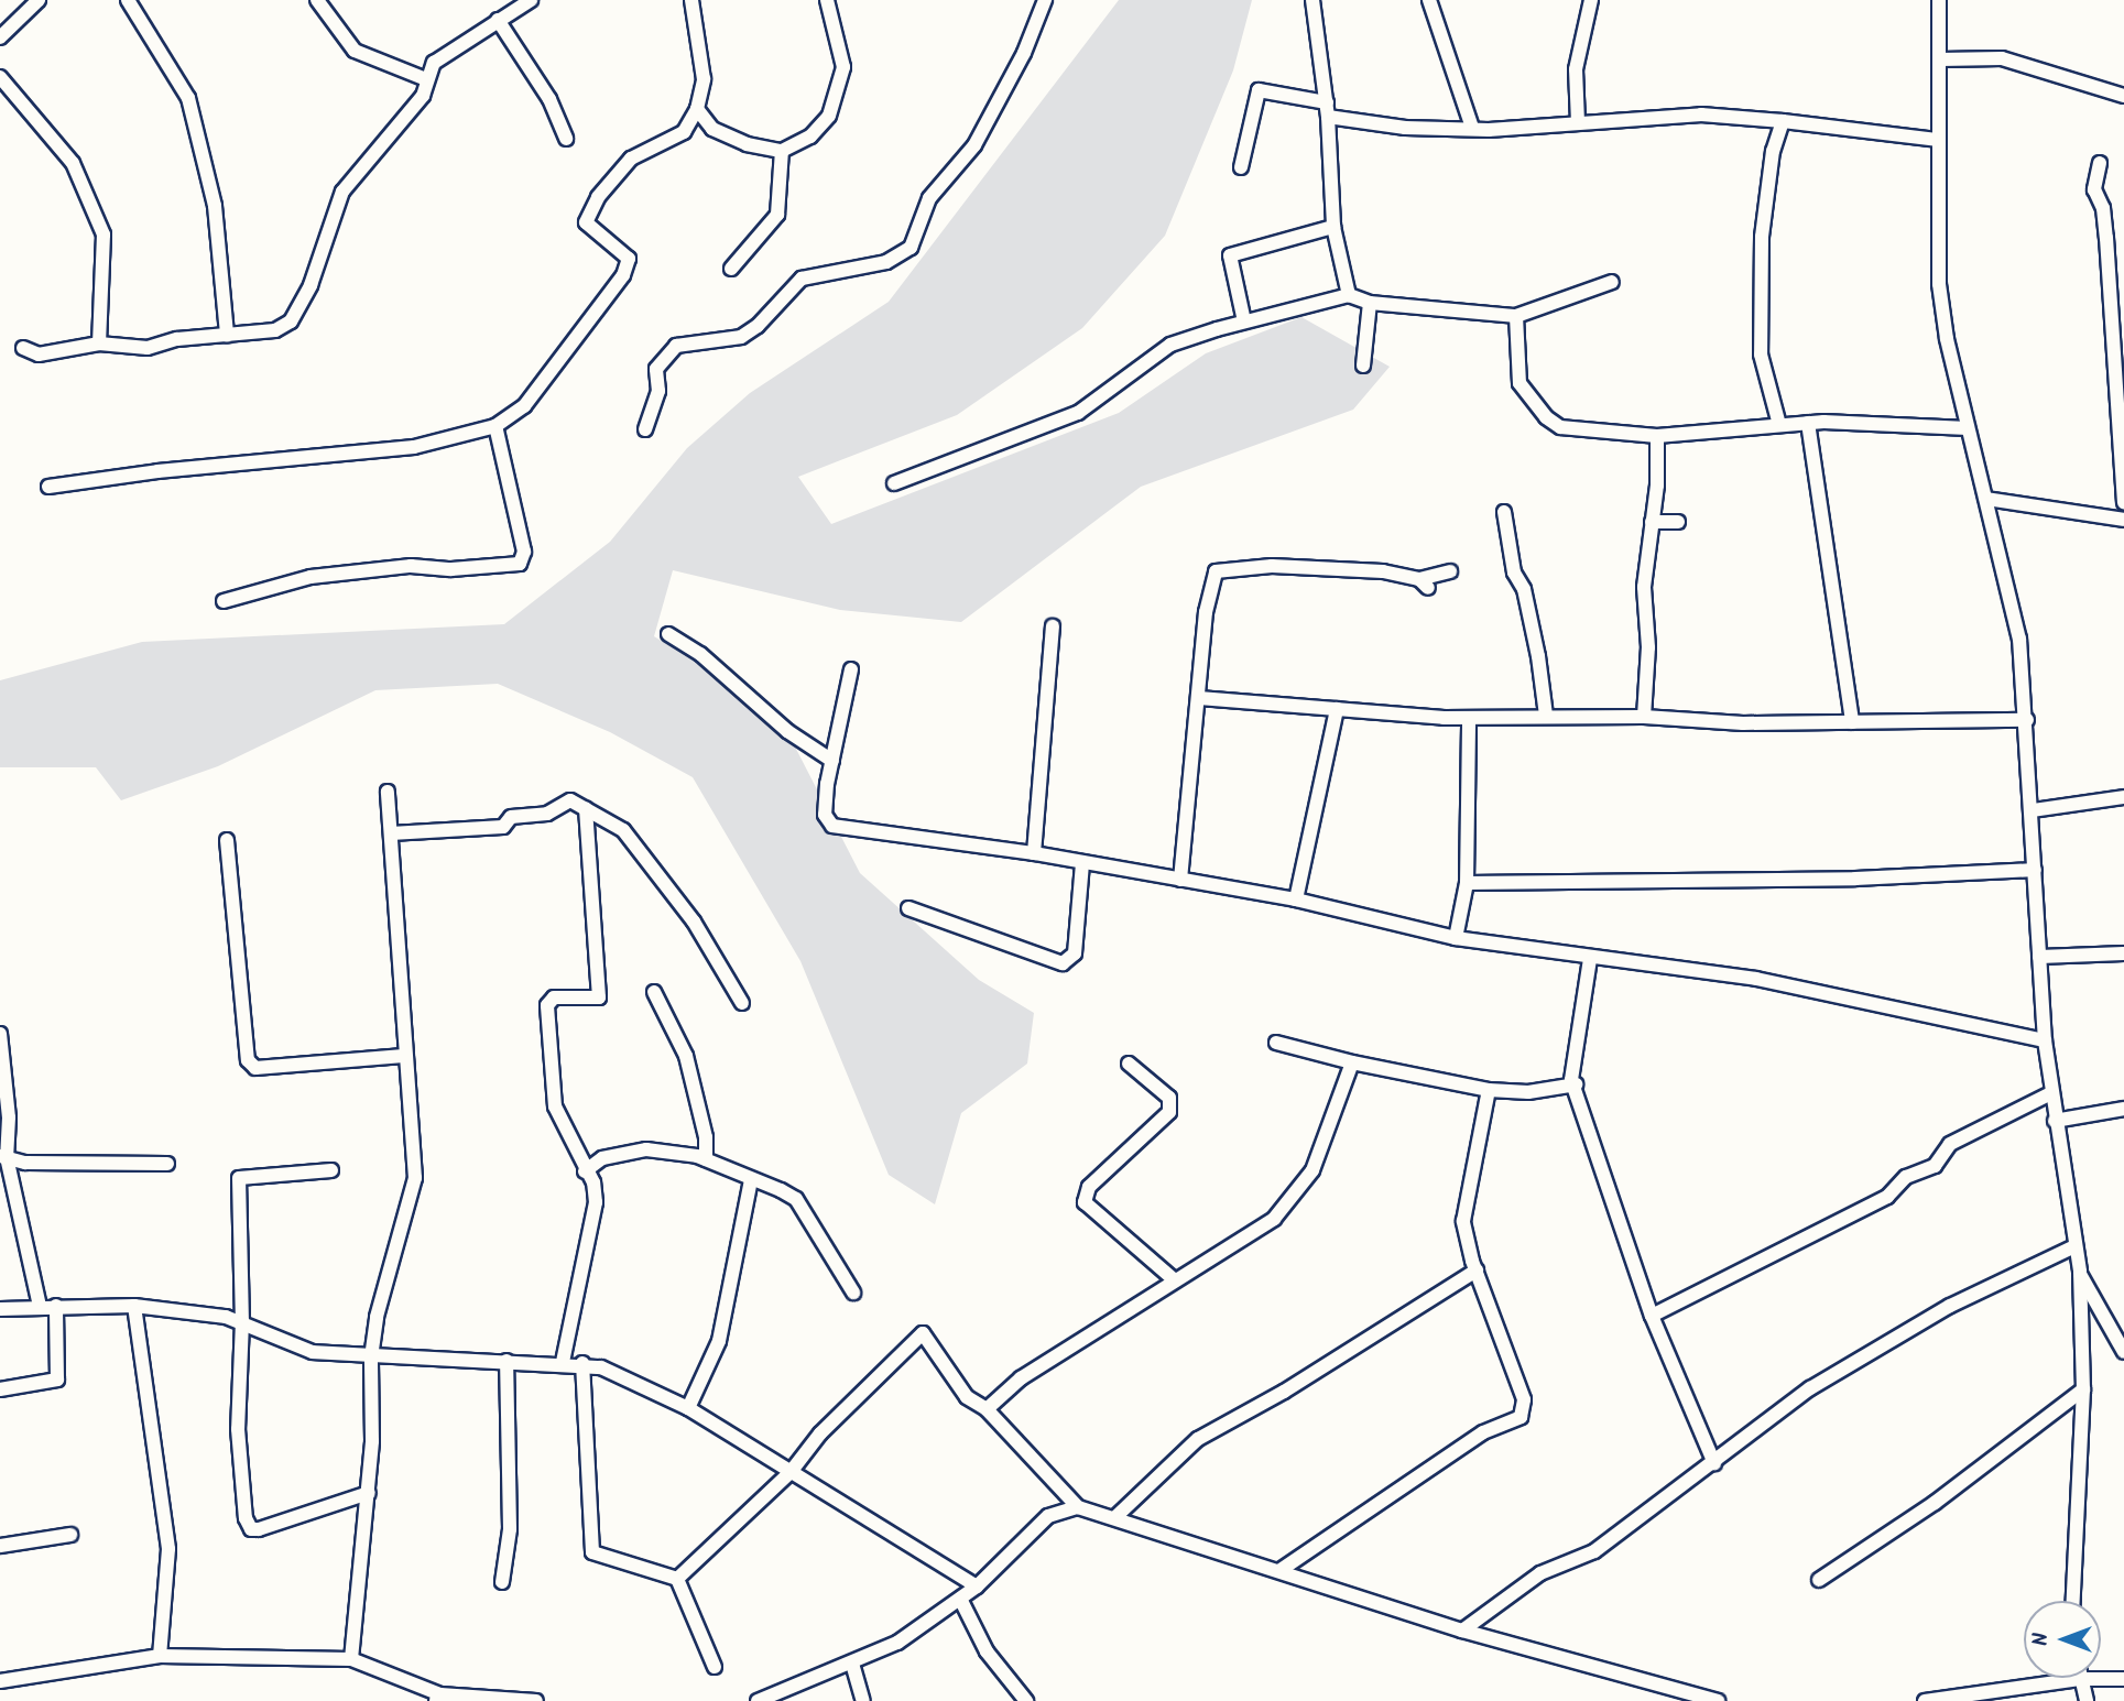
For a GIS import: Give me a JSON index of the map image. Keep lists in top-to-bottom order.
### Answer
{
  "north": "left"
}
